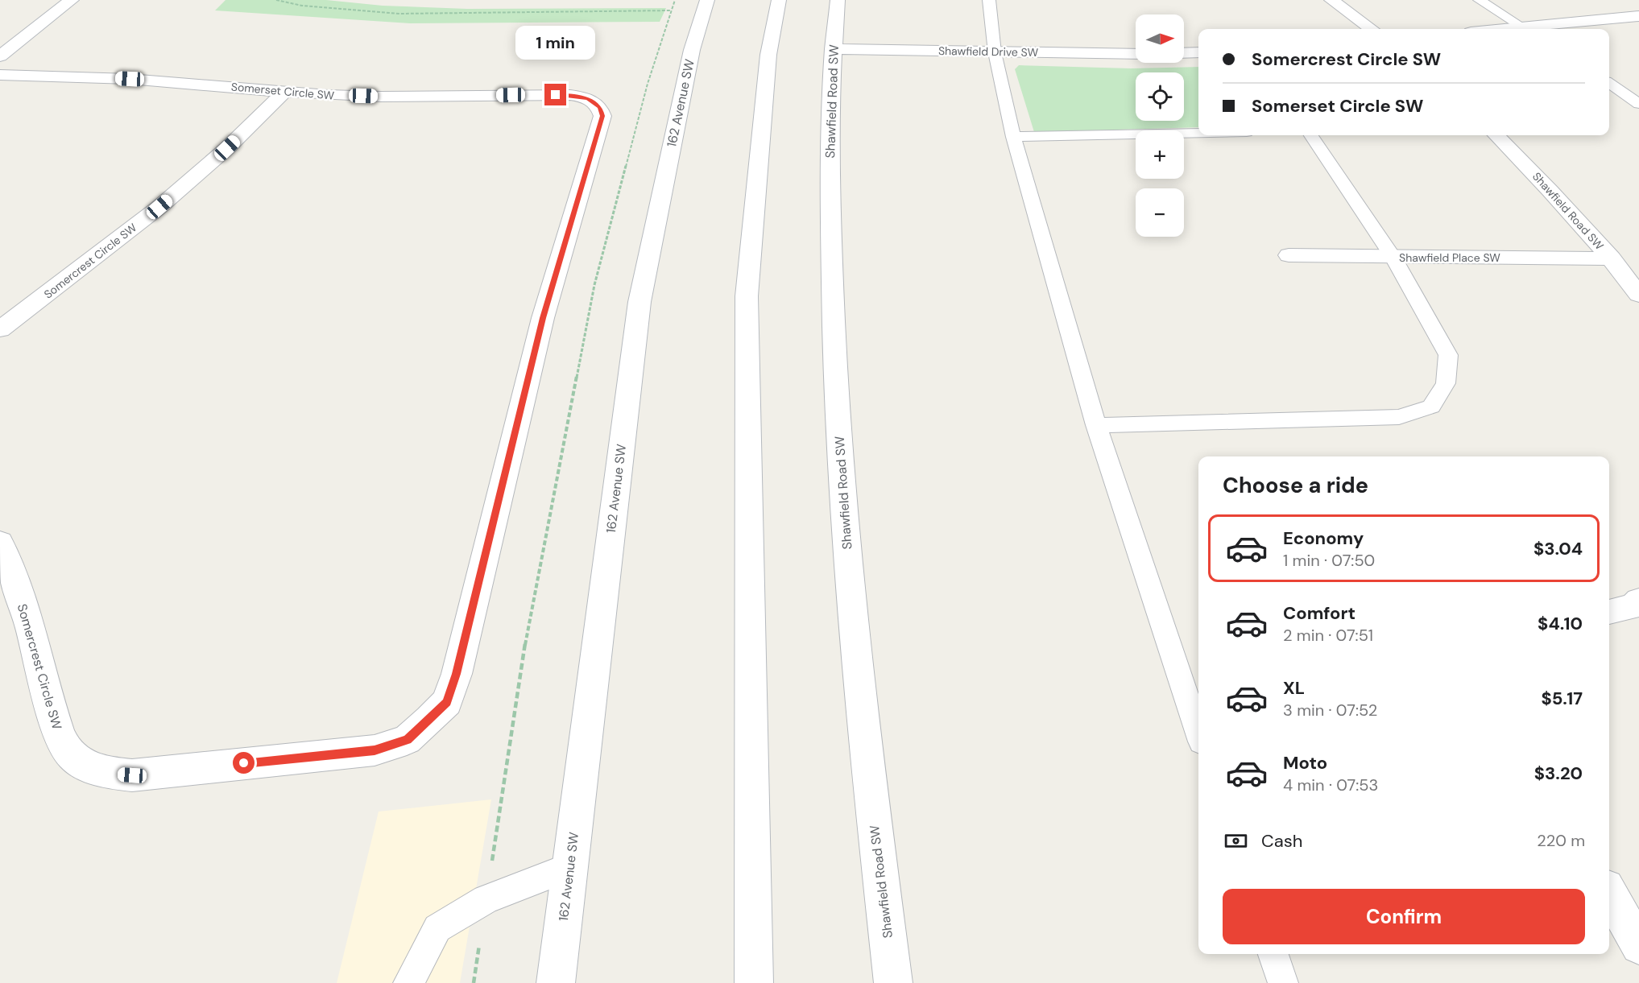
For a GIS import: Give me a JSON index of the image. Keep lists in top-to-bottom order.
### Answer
{
  "streets": {
    "street": [
      "Shawfield Drive SW",
      "Somerset Circle SW",
      "Shawfield Road SW",
      "162 Avenue SW",
      "Shawfield Place SW",
      "Somercrest Circle SW"
    ]
  },
  "crossings": [
    ["Shawfield Drive SW", "Shawfield Road SW"],
    ["Somerset Circle SW", "Somercrest Circle SW"],
    ["Shawfield Road SW", "Shawfield Place SW"]
  ],
  "north": "right",
  "page": {
    "map_buttons": ["+", "−"],
    "bubble": "1 min",
    "banner": ["Somercrest Circle SW", "Somerset Circle SW"],
    "heading": "Choose a ride",
    "list": [
      {
        "name": "Economy",
        "note": "1 min · 07:50",
        "value": "$3.04"
      },
      {
        "name": "Comfort",
        "note": "2 min · 07:51",
        "value": "$4.10"
      },
      {
        "name": "XL",
        "note": "3 min · 07:52",
        "value": "$5.17"
      },
      {
        "name": "Moto",
        "note": "4 min · 07:53",
        "value": "$3.20"
      }
    ],
    "pay": ["Cash", "220 m"],
    "buttons": "Confirm"
  }
}
